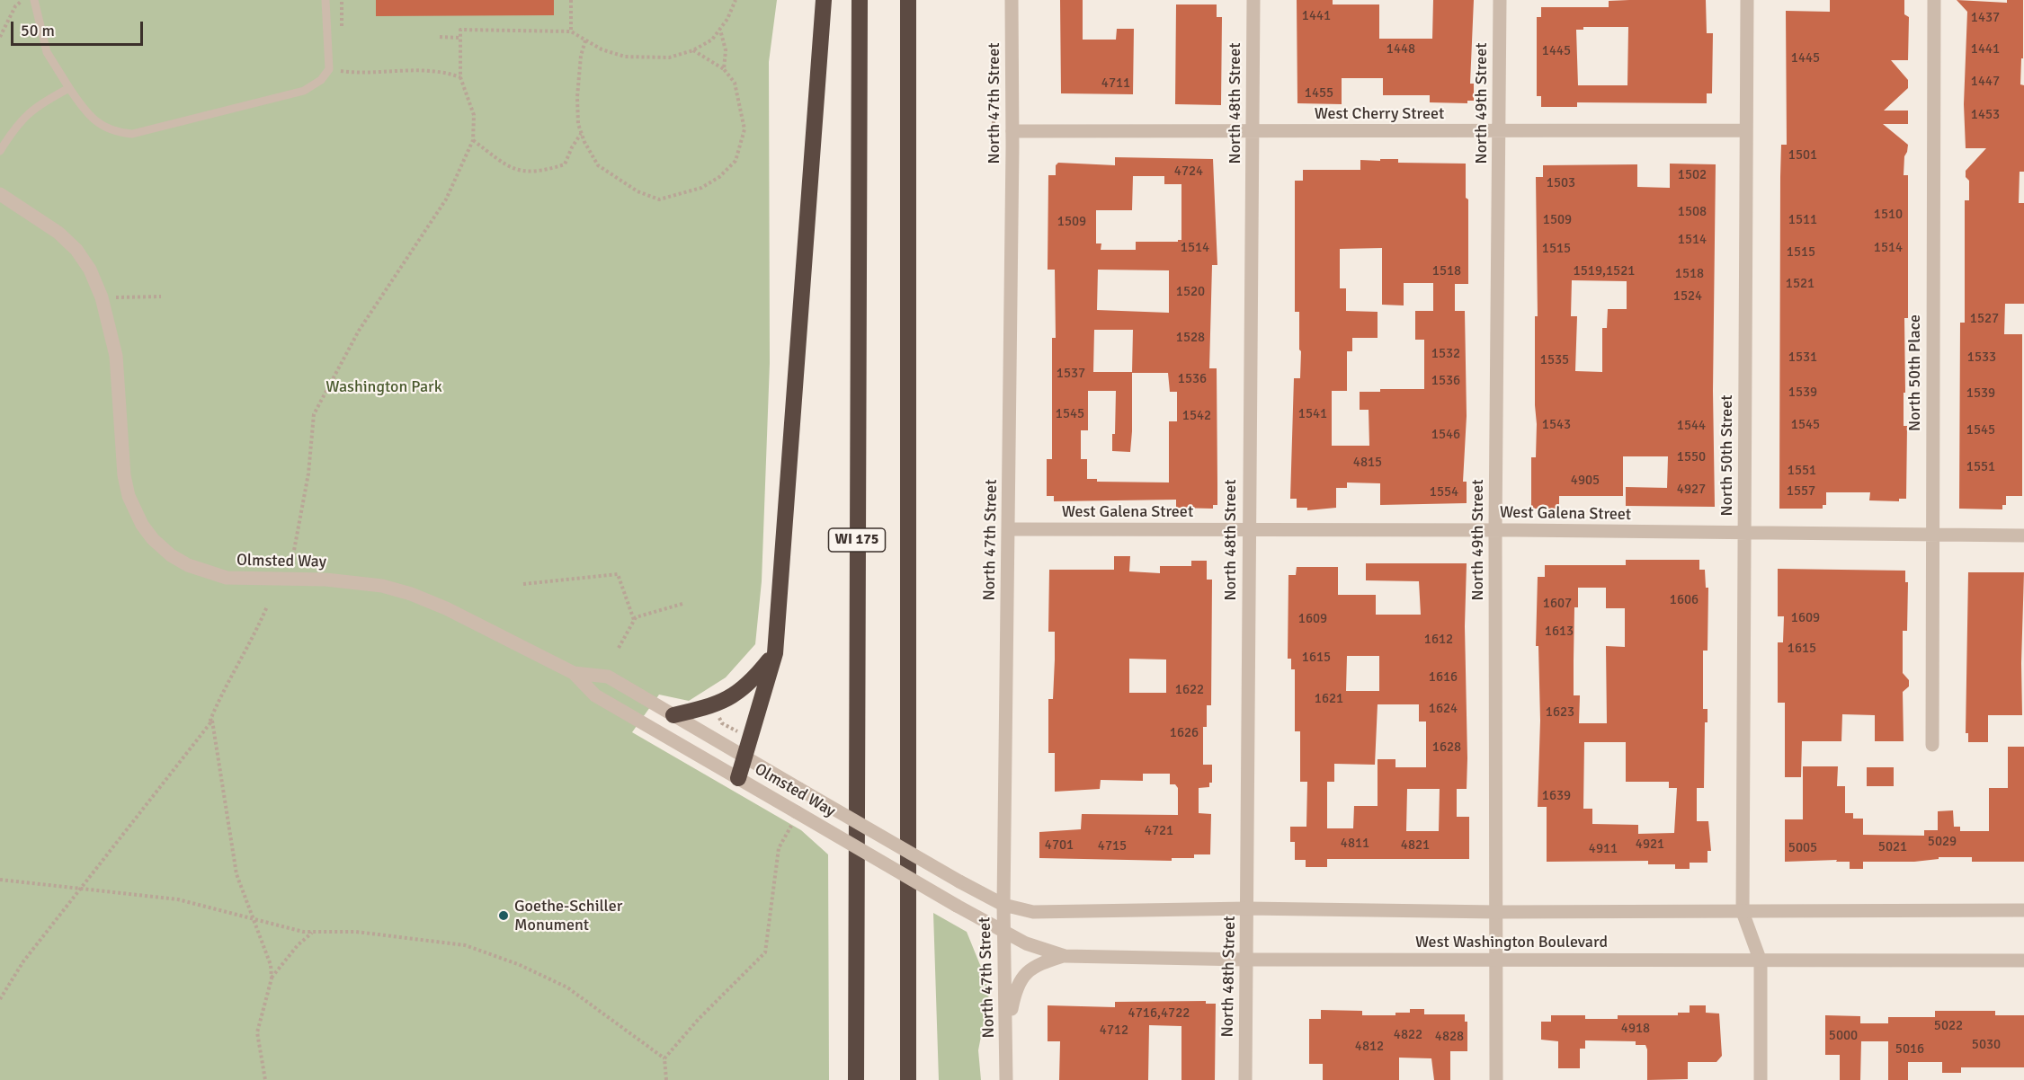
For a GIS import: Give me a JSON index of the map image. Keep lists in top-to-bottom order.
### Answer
{
  "streets": {
    "highway": ["WI 175"],
    "street": [
      "North 47th Street",
      "North 48th Street",
      "North 49th Street",
      "West Cherry Street",
      "North 50th Place",
      "North 50th Street",
      "West Galena Street",
      "Olmsted Way",
      "West Washington Boulevard"
    ]
  },
  "crossings": [
    ["North 47th Street", "West Cherry Street"],
    ["North 47th Street", "West Galena Street"],
    ["North 47th Street", "Olmsted Way"],
    ["North 47th Street", "West Washington Boulevard"],
    ["North 48th Street", "West Cherry Street"],
    ["North 48th Street", "West Galena Street"],
    ["North 48th Street", "West Washington Boulevard"],
    ["North 49th Street", "West Cherry Street"],
    ["North 49th Street", "West Galena Street"],
    ["North 49th Street", "West Washington Boulevard"],
    ["West Cherry Street", "North 50th Street"],
    ["North 50th Place", "West Galena Street"],
    ["North 50th Street", "West Galena Street"],
    ["North 50th Street", "West Washington Boulevard"],
    ["Olmsted Way", "West Washington Boulevard"]
  ],
  "parks": ["Washington Park"],
  "places": ["Goethe-Schiller Monument"],
  "house_numbers": [
    "1441",
    "1437",
    "1448",
    "1441",
    "1445",
    "1445",
    "1447",
    "4711",
    "1455",
    "1453",
    "1501",
    "4724",
    "1502",
    "1503",
    "1508",
    "1510",
    "1509",
    "1511",
    "1509",
    "1514",
    "1514",
    "1514",
    "1515",
    "1515",
    "1518",
    "1519,1521",
    "1518",
    "1521",
    "1520",
    "1524",
    "1527",
    "1528",
    "1532",
    "1531",
    "1533",
    "1535",
    "1537",
    "1536",
    "1536",
    "1539",
    "1539",
    "1545",
    "1541",
    "1542",
    "1543",
    "1545",
    "1544",
    "1545",
    "1546",
    "1550",
    "4815",
    "1551",
    "1551",
    "4905",
    "4927",
    "1557",
    "1554",
    "1606",
    "1607",
    "1609",
    "1609",
    "1613",
    "1612",
    "1615",
    "1615",
    "1616",
    "1622",
    "1621",
    "1624",
    "1623",
    "1626",
    "1628",
    "1639",
    "4721",
    "5029",
    "4811",
    "4921",
    "4701",
    "4821",
    "4715",
    "5021",
    "5005",
    "4911",
    "4716,4722",
    "5022",
    "4918",
    "4712",
    "4822",
    "5000",
    "4828",
    "5030",
    "4812",
    "5016"
  ],
  "scale_bar": "50 m"
}
